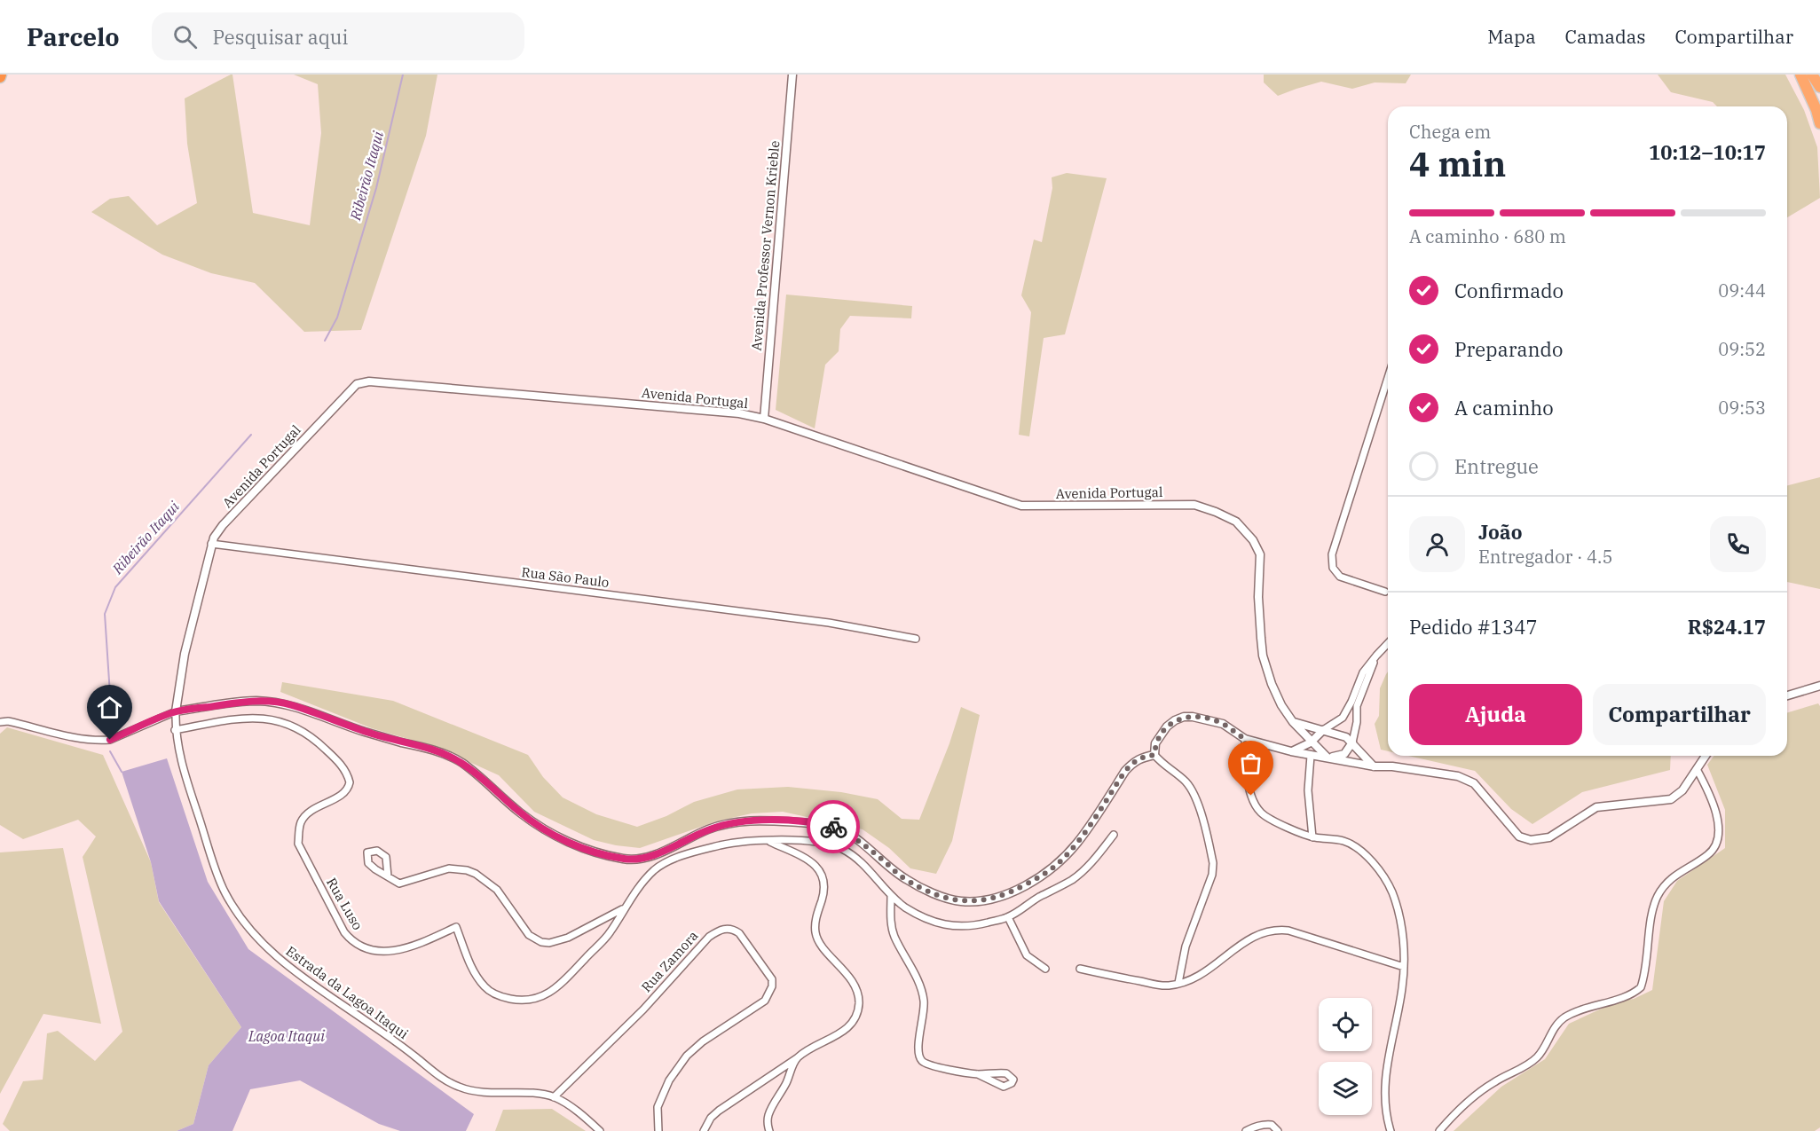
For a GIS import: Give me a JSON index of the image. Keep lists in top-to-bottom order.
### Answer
{
  "streets": {
    "street": [
      "Avenida Professor Vernon Krieble",
      "Avenida Portugal",
      "Rua São Paulo",
      "Rua Luso",
      "Rua Zamora",
      "Estrada da Lagoa Itaqui"
    ]
  },
  "crossings": [
    ["Avenida Professor Vernon Krieble", "Avenida Portugal"],
    ["Avenida Portugal", "Rua São Paulo"],
    ["Avenida Portugal", "Rua Luso"],
    ["Avenida Portugal", "Estrada da Lagoa Itaqui"],
    ["Rua Luso", "Estrada da Lagoa Itaqui"],
    ["Rua Zamora", "Estrada da Lagoa Itaqui"]
  ],
  "water": ["Ribeirão Itaqui", "Lagoa Itaqui"],
  "page": {
    "header": "Parcelo",
    "search": "Pesquisar aqui",
    "nav": ["Mapa", "Camadas", "Compartilhar"],
    "heading": ["4 min", "Chega em", "10:12–10:17"],
    "panel": [
      "João",
      "Entregador · 4.5",
      "Pedido #1347",
      "R$24.17"
    ],
    "bar": "A caminho · 680 m",
    "list": [
      ["Confirmado", "09:44"],
      ["Preparando", "09:52"],
      ["A caminho", "09:53"],
      "Entregue"
    ],
    "buttons": ["Ajuda", "Compartilhar"]
  }
}
